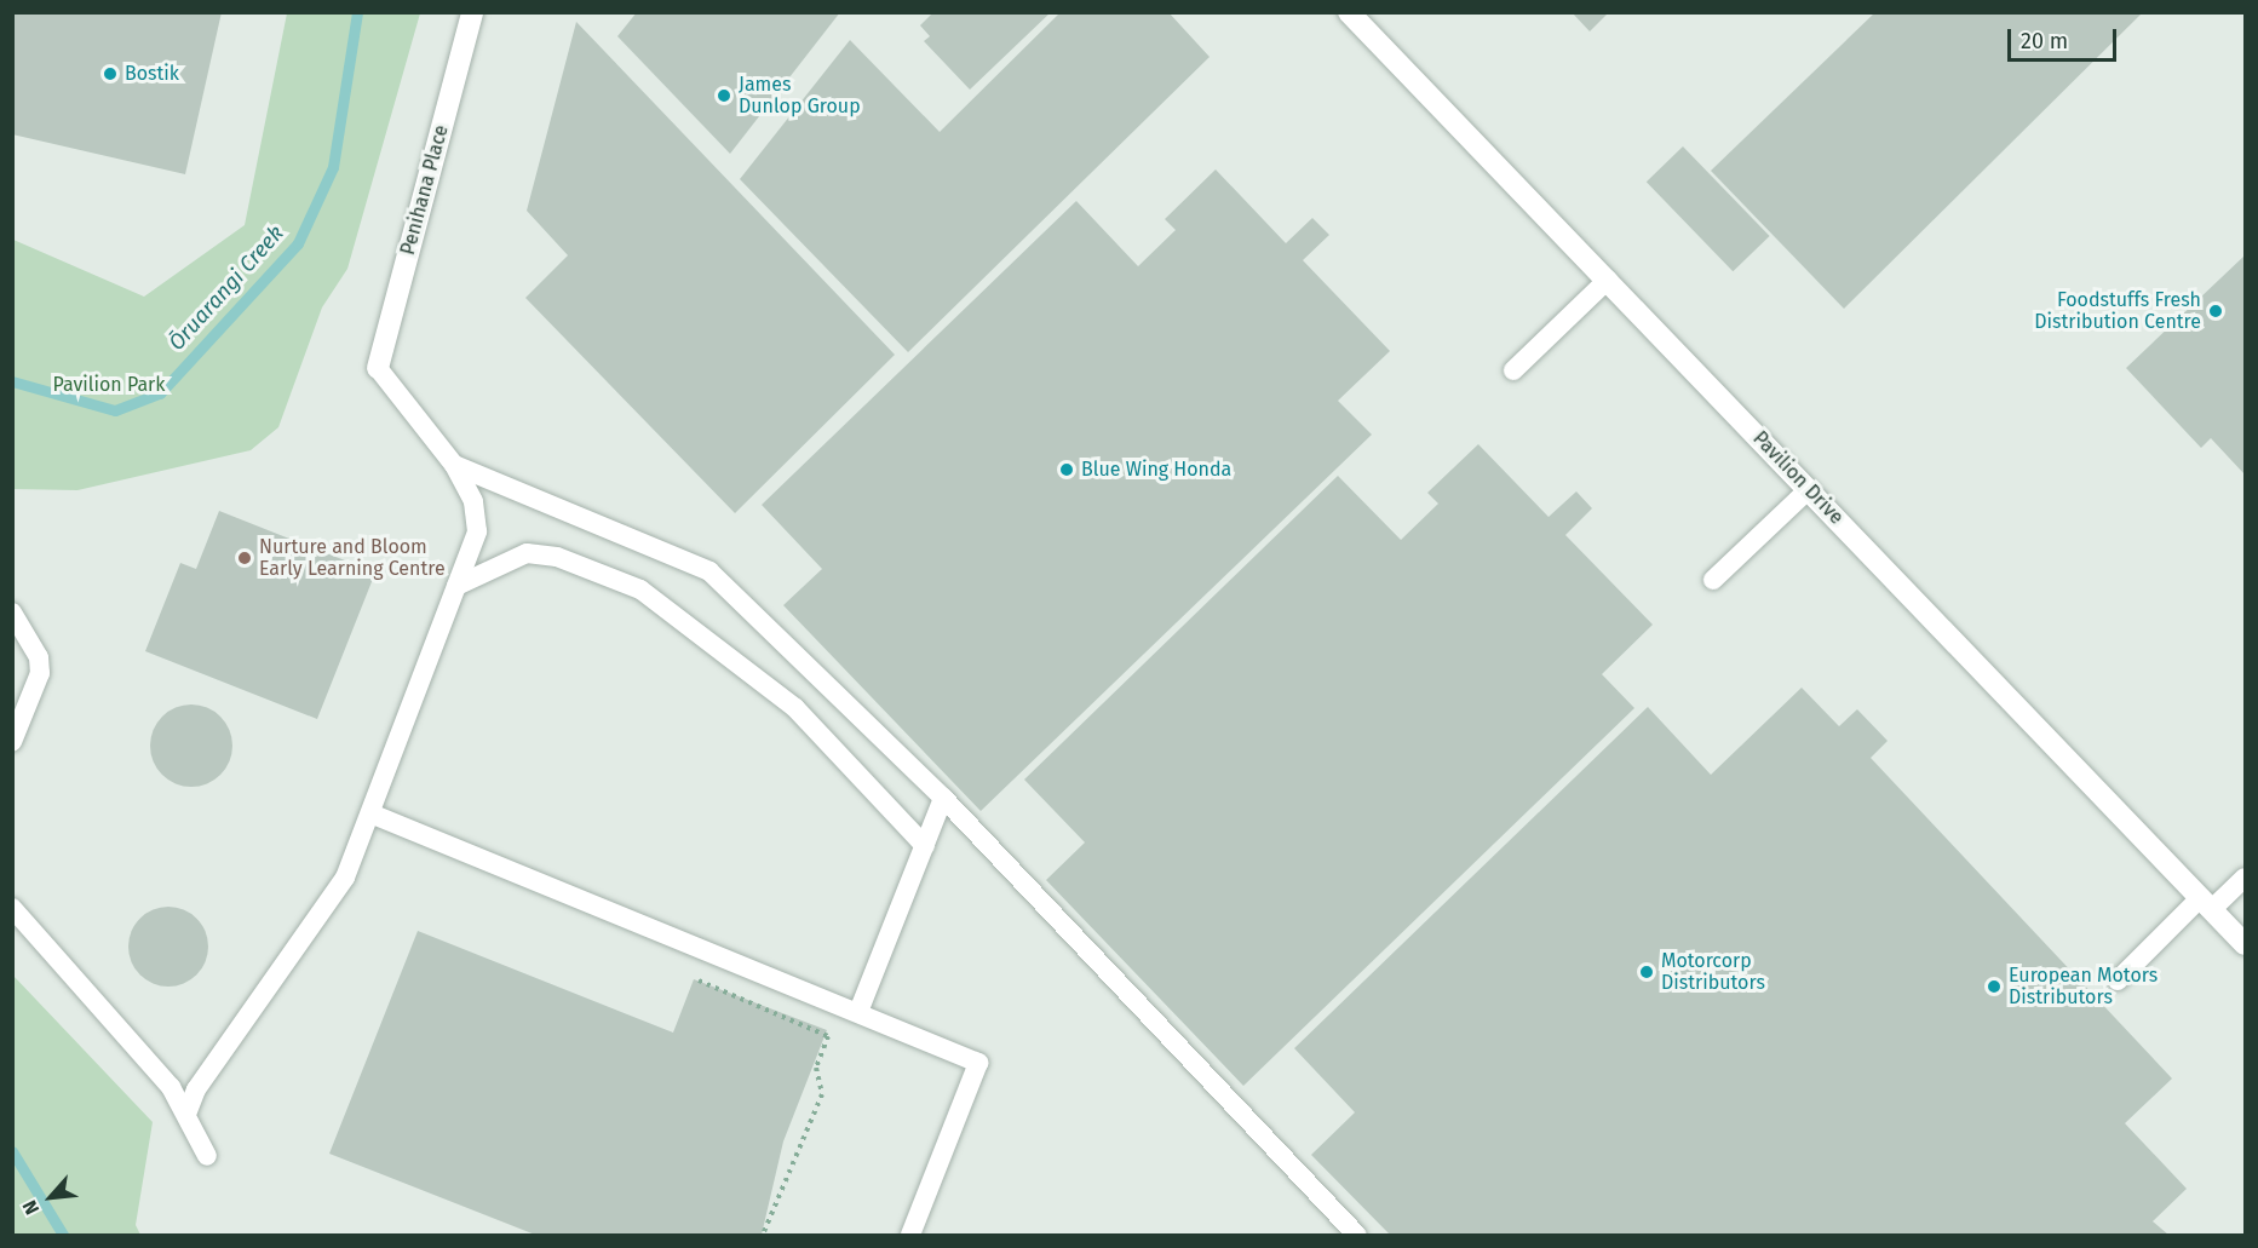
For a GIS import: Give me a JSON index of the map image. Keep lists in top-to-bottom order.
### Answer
{
  "streets": {
    "street": ["Penihana Place", "Pavilion Drive"]
  },
  "water": ["Ōruarangi Creek"],
  "parks": ["Pavilion Park"],
  "places": [
    "Bostik",
    "James Dunlop Group",
    "Foodstuffs Fresh Distribution Centre",
    "Blue Wing Honda",
    "Nurture and Bloom Early Learning Centre",
    "Motorcorp Distributors",
    "European Motors Distributors"
  ],
  "scale_bar": "20 m",
  "north": "bottom left"
}
